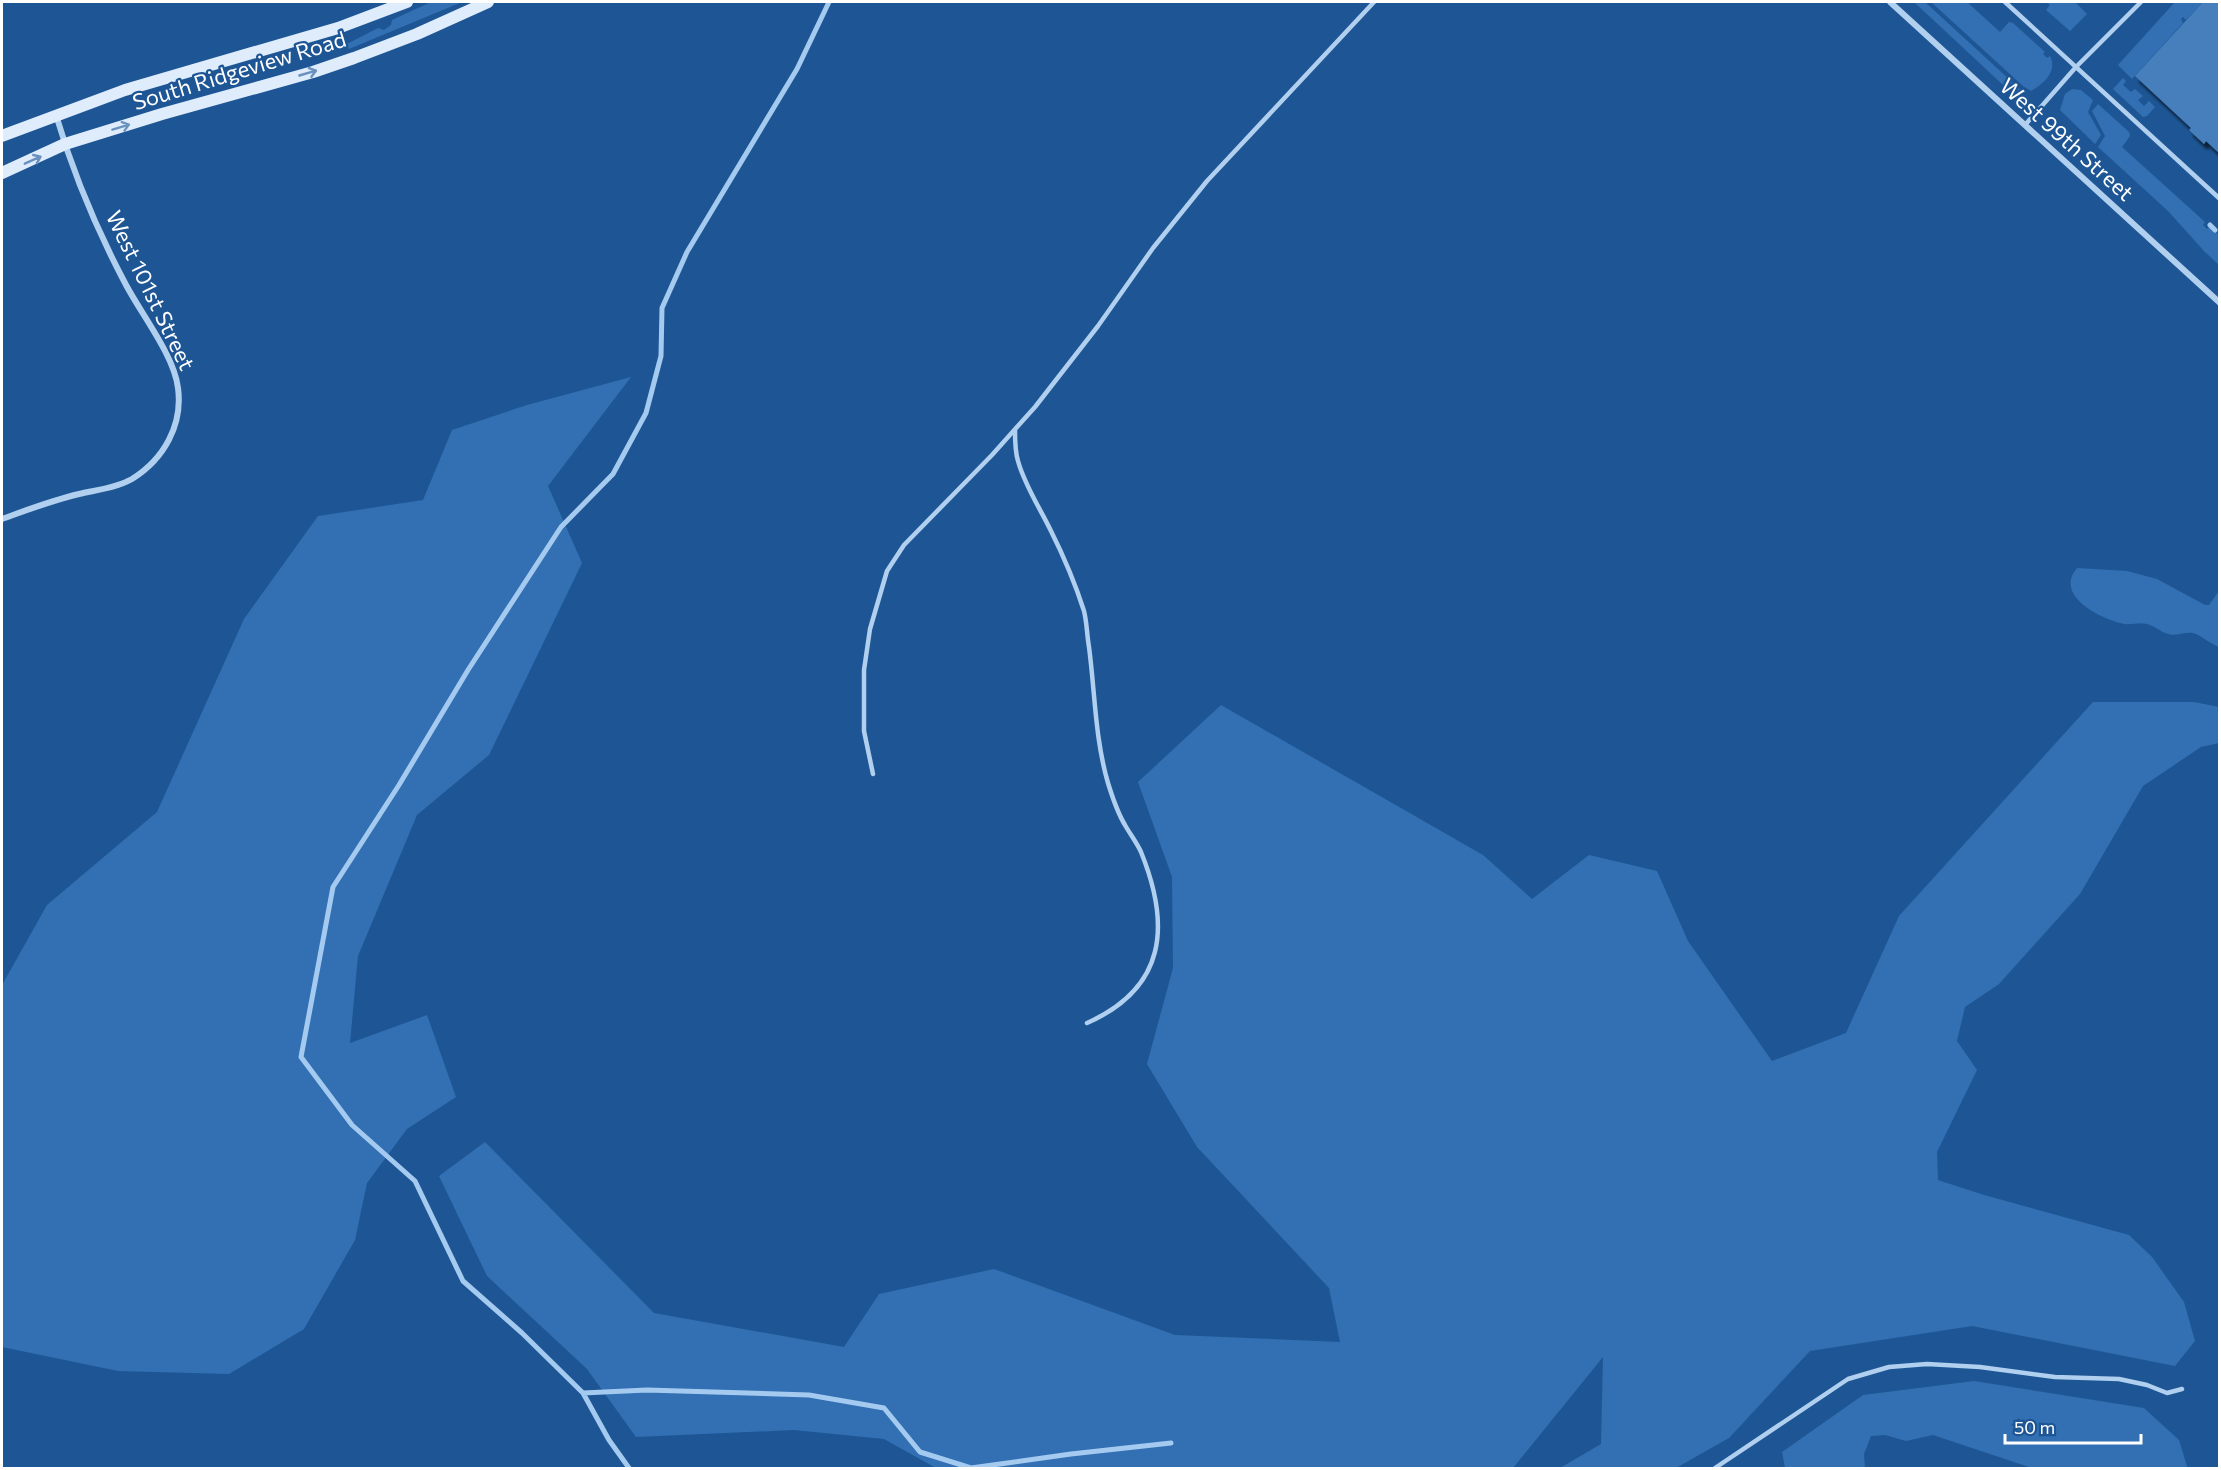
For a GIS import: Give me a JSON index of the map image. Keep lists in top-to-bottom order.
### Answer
{
  "streets": {
    "main road": ["South Ridgeview Road"],
    "street": ["West 99th Street", "West 101st Street"]
  },
  "crossings": [
    ["South Ridgeview Road", "West 101st Street"]
  ],
  "scale_bar": "50 m"
}
